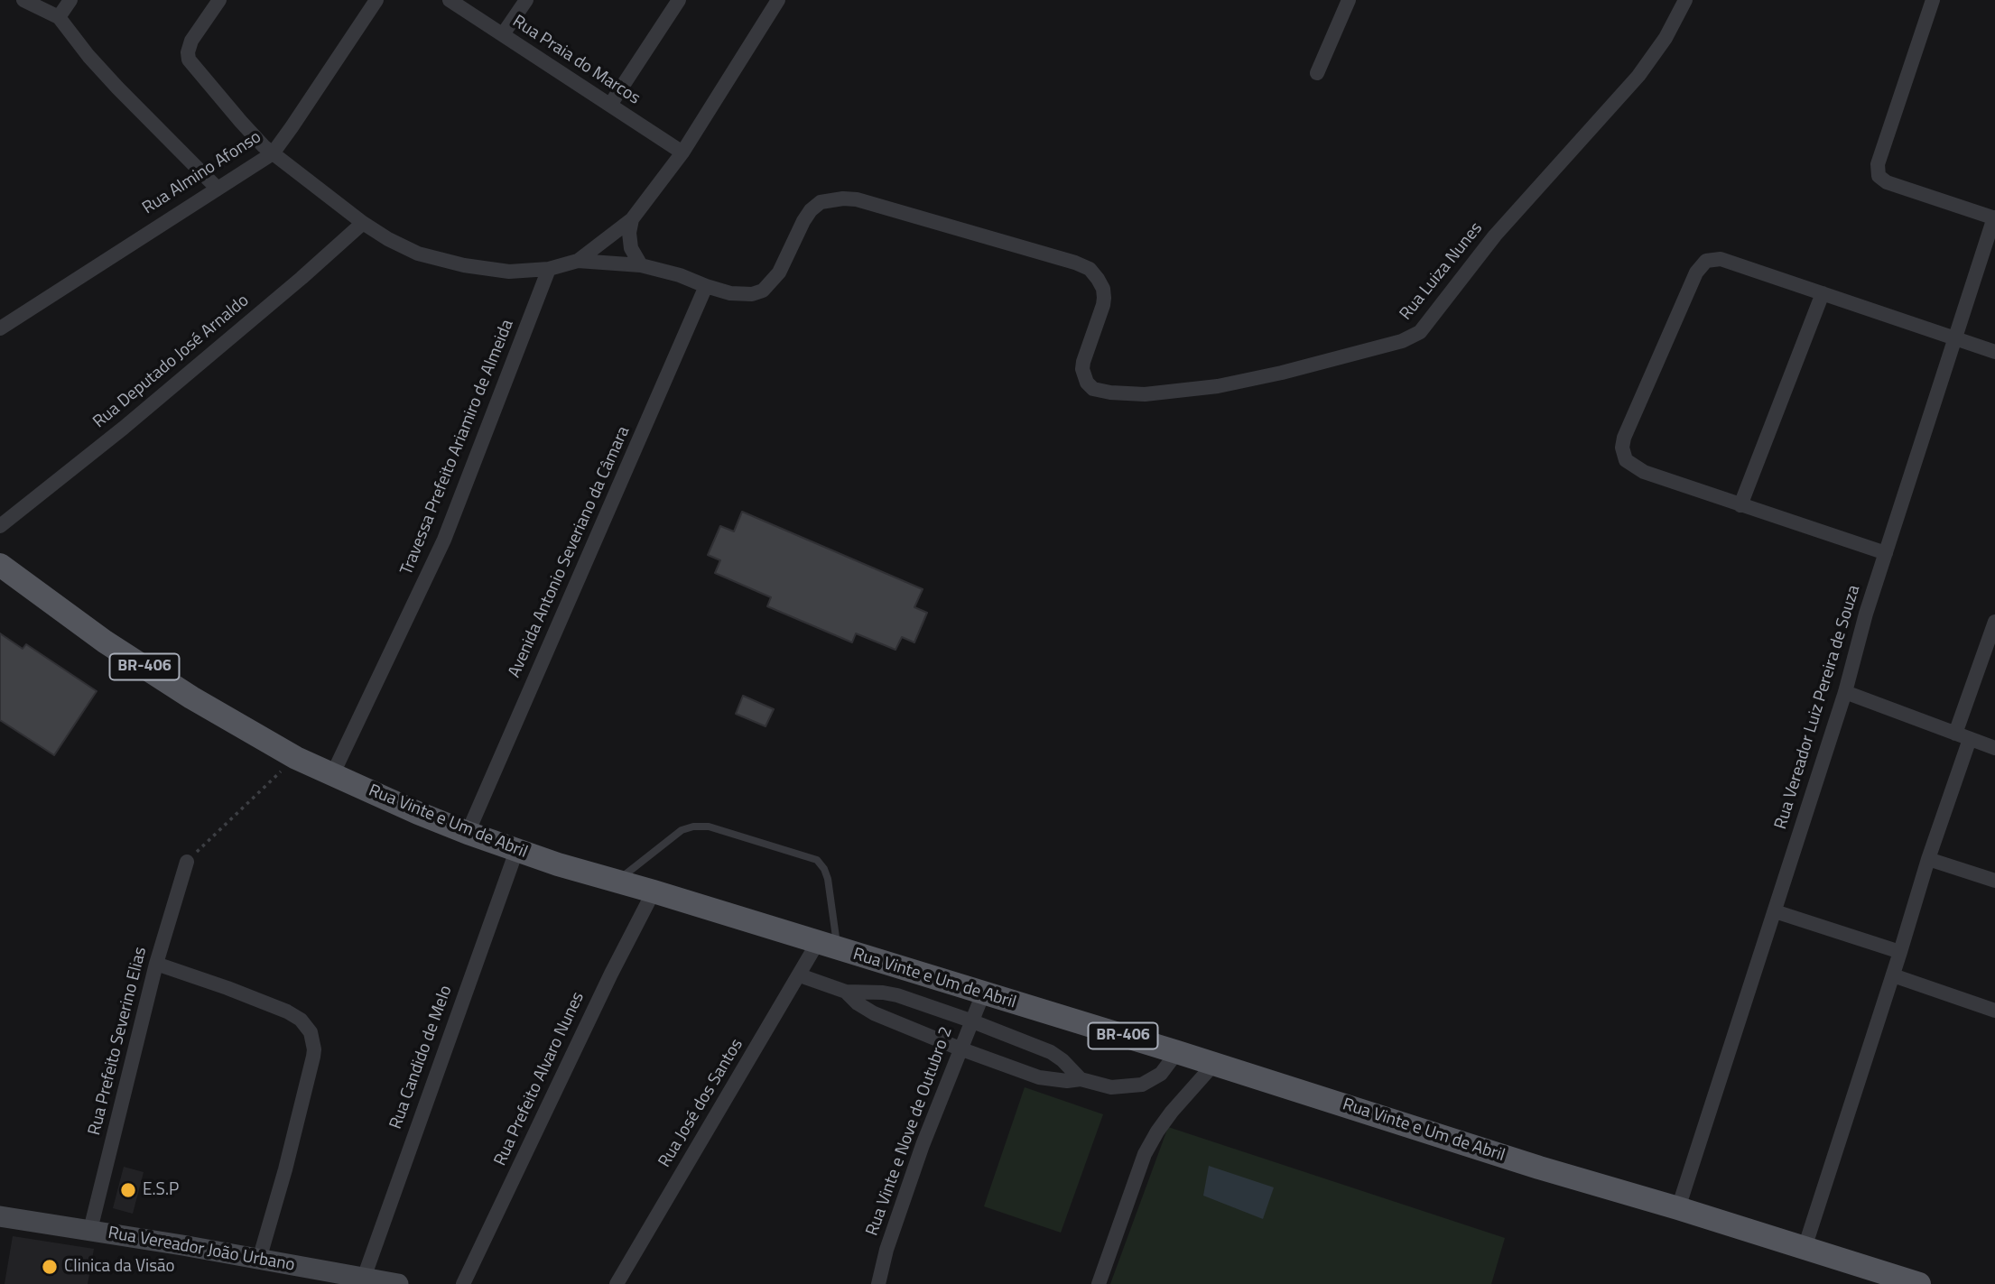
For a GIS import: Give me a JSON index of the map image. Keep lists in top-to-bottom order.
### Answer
{
  "streets": {
    "main road": ["BR-406", "Rua Vinte e Um de Abril"],
    "street": [
      "Rua Praia do Marcos",
      "Rua Almino Afonso",
      "Rua Luiza Nunes",
      "Rua Deputado José Arnaldo",
      "Travessa Prefeito Ariamiro de Almeida",
      "Avenida Antonio Severiano da Câmara",
      "Rua Vereador Luiz Pereira de Souza",
      "Rua Prefeito Severino Elias",
      "Rua Candido de Melo",
      "Rua Prefeito Alvaro Nunes",
      "Rua José dos Santos",
      "Rua Vinte e Nove de Outubro 2",
      "Rua Vereador João Urbano"
    ]
  },
  "crossings": [
    ["Rua Luiza Nunes", "Avenida Antonio Severiano da Câmara"],
    ["Travessa Prefeito Ariamiro de Almeida", "Rua Vinte e Um de Abril"],
    ["Avenida Antonio Severiano da Câmara", "Rua Vinte e Um de Abril"],
    ["Rua Vereador Luiz Pereira de Souza", "Rua Vinte e Um de Abril"],
    ["Rua Vinte e Um de Abril", "Rua Candido de Melo"],
    ["Rua Vinte e Um de Abril", "Rua Prefeito Alvaro Nunes"],
    ["Rua Vinte e Um de Abril", "Rua José dos Santos"],
    ["Rua Vinte e Um de Abril", "Rua Vinte e Nove de Outubro 2"],
    ["Rua Prefeito Severino Elias", "Rua Vereador João Urbano"],
    ["Rua Candido de Melo", "Rua Vereador João Urbano"]
  ],
  "places": ["E.S.P", "Clinica da Visão"]
}
